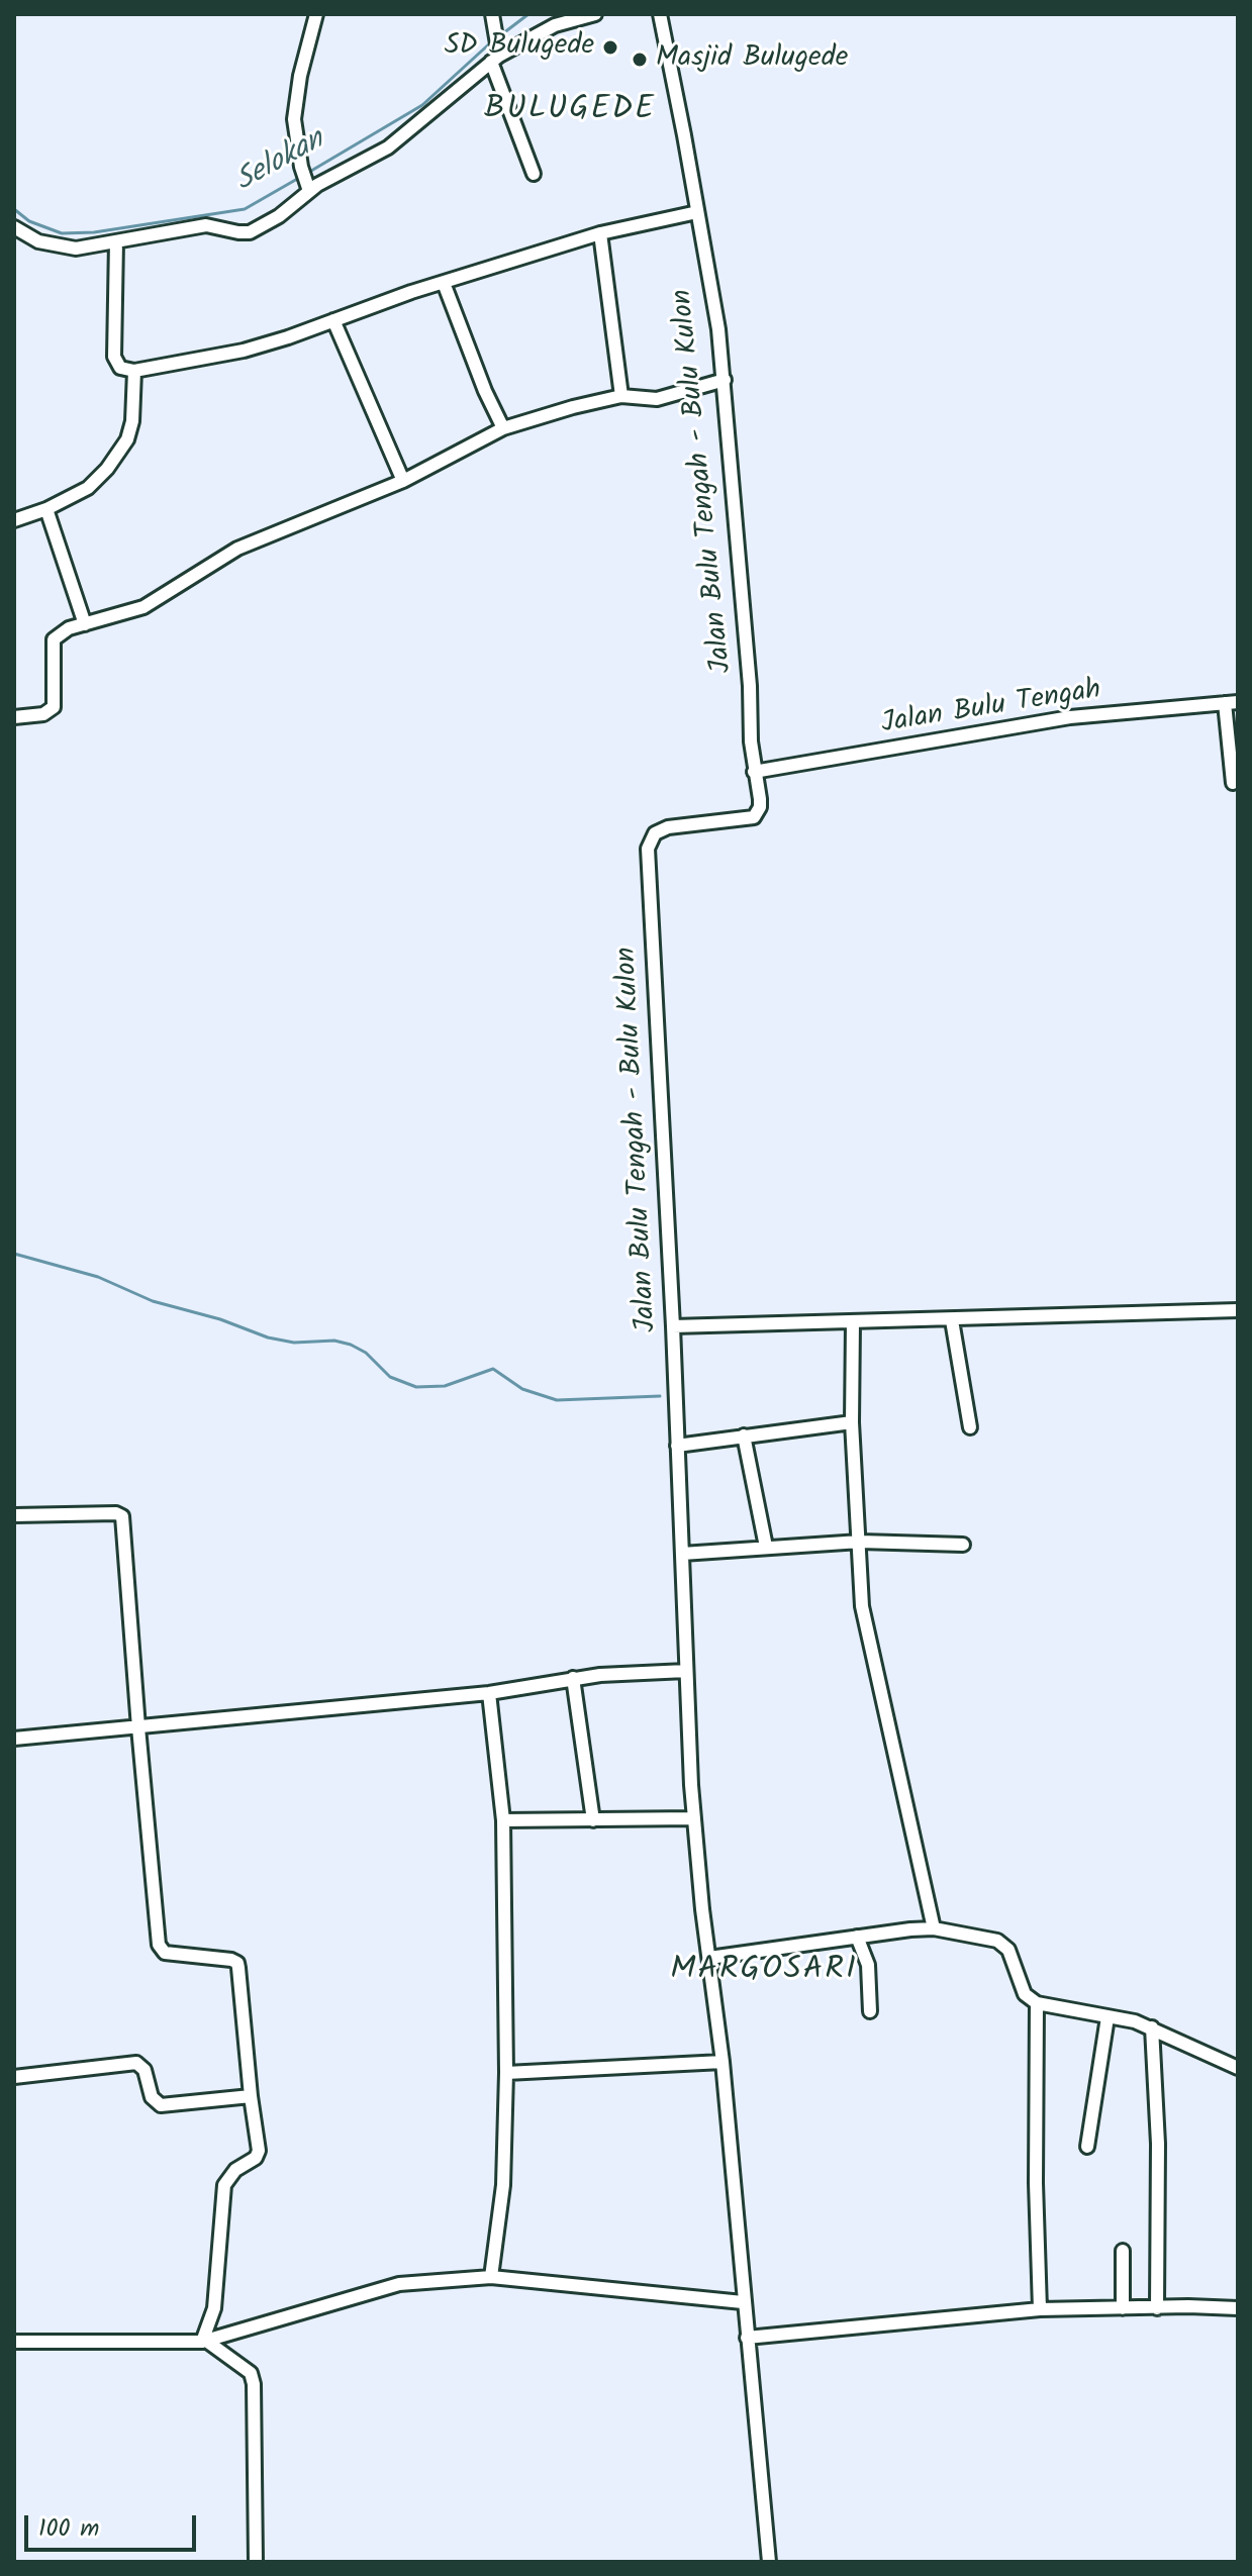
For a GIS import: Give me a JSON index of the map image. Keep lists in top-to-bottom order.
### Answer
{
  "streets": {
    "street": ["Jalan Bulu Tengah - Bulu Kulon", "Jalan Bulu Tengah"]
  },
  "crossings": [
    ["Jalan Bulu Tengah - Bulu Kulon", "Jalan Bulu Tengah"]
  ],
  "districts": ["BULUGEDE", "MARGOSARI"],
  "water": ["Selokan"],
  "places": ["SD Bulugede", "Masjid Bulugede"],
  "scale_bar": "100 m"
}
